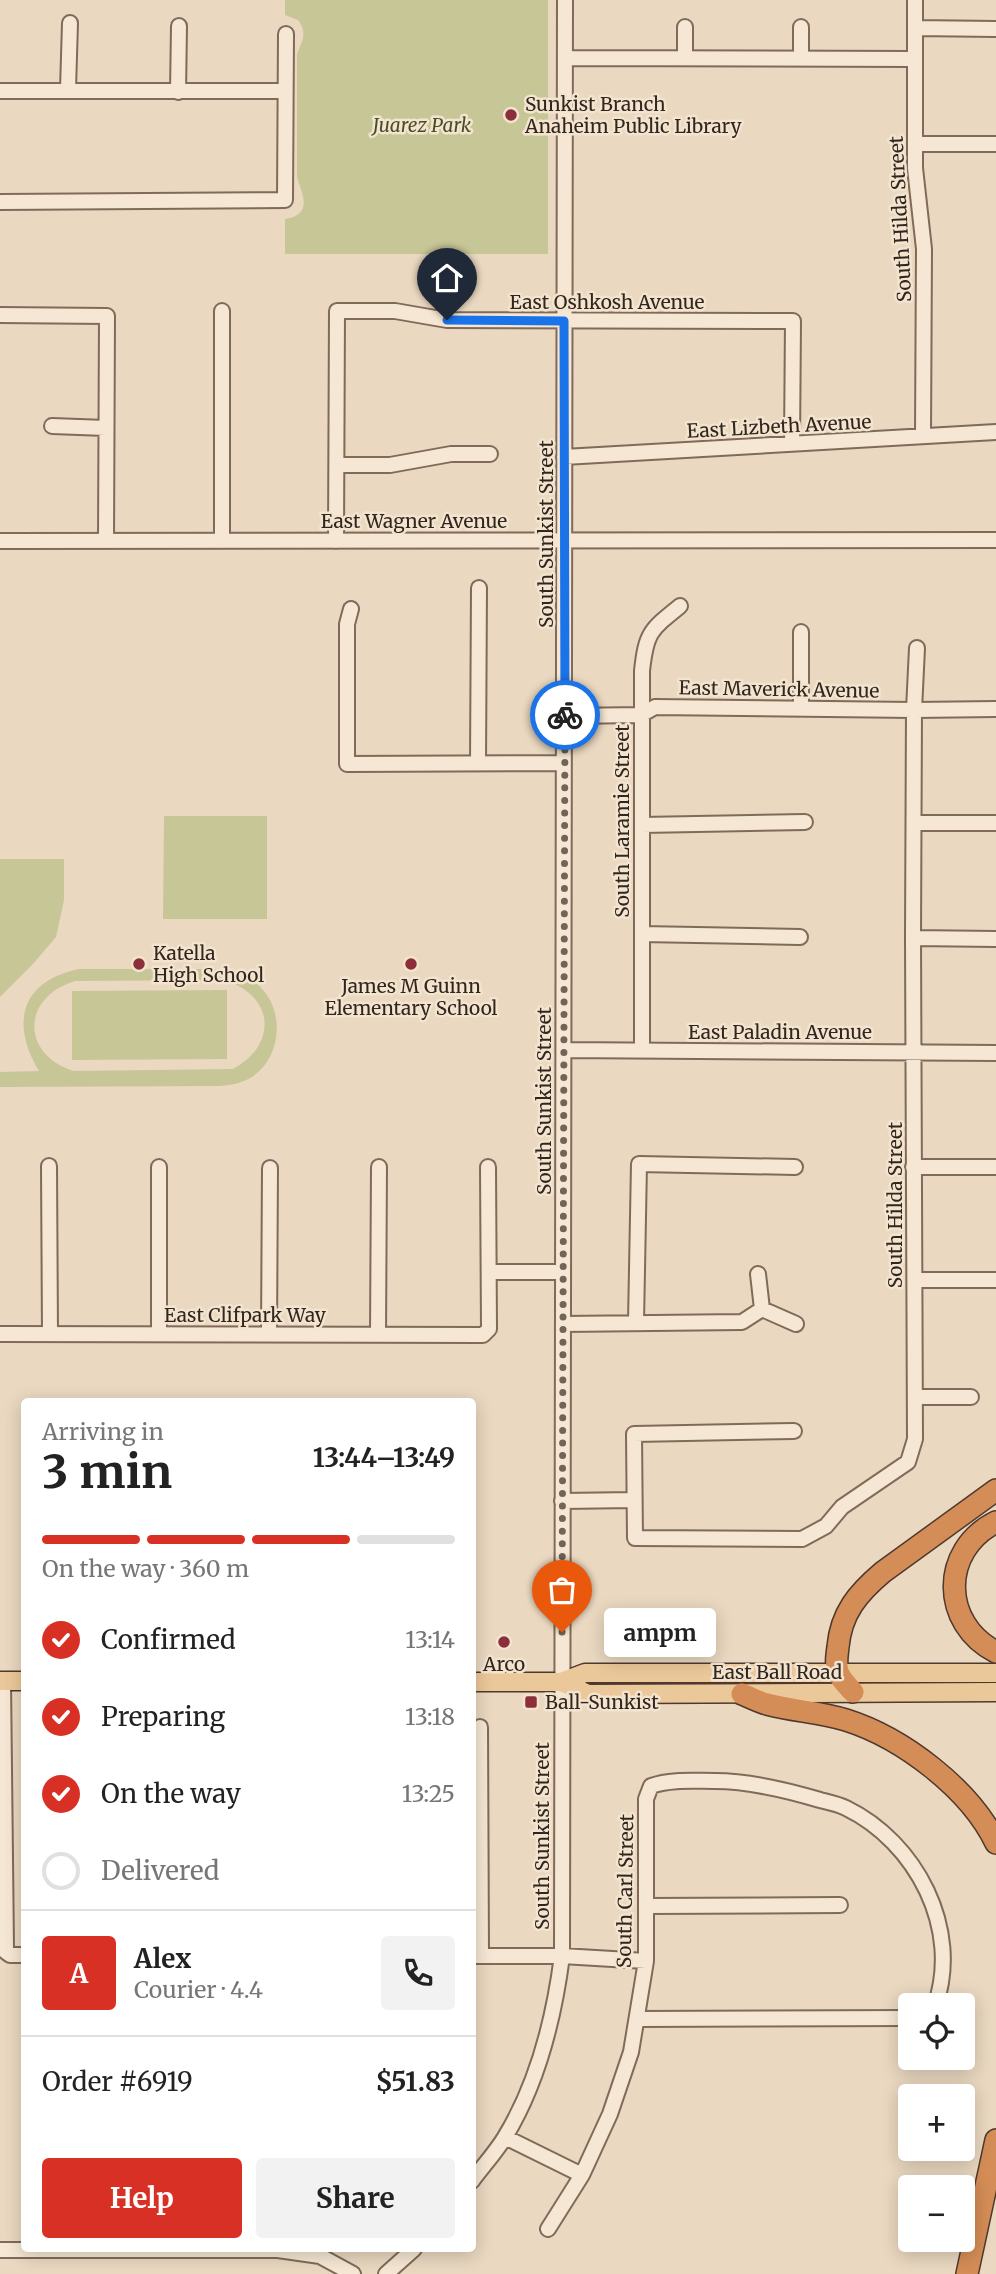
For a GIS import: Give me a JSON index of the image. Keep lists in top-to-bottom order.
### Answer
{
  "streets": {
    "main road": ["East Ball Road"],
    "street": [
      "South Hilda Street",
      "East Oshkosh Avenue",
      "East Lizbeth Avenue",
      "East Wagner Avenue",
      "South Sunkist Street",
      "East Maverick Avenue",
      "South Laramie Street",
      "East Paladin Avenue",
      "East Clifpark Way",
      "South Carl Street"
    ]
  },
  "crossings": [
    ["South Hilda Street", "East Lizbeth Avenue"],
    ["South Hilda Street", "East Maverick Avenue"],
    ["South Hilda Street", "East Paladin Avenue"],
    ["East Oshkosh Avenue", "East Lizbeth Avenue"],
    ["East Oshkosh Avenue", "South Sunkist Street"],
    ["East Lizbeth Avenue", "South Sunkist Street"],
    ["East Wagner Avenue", "South Sunkist Street"],
    ["South Sunkist Street", "East Maverick Avenue"],
    ["South Sunkist Street", "East Paladin Avenue"],
    ["South Sunkist Street", "East Ball Road"],
    ["East Maverick Avenue", "South Laramie Street"],
    ["South Laramie Street", "East Paladin Avenue"]
  ],
  "parks": ["Juarez Park"],
  "places": {
    "other": [
      "Sunkist Branch Anaheim Public Library",
      "Katella High School",
      "James M Guinn Elementary School",
      "ampm",
      "Arco"
    ],
    "transit": ["Ball-Sunkist"]
  },
  "page": {
    "heading": ["3 min", "Arriving in", "13:44–13:49"],
    "panel": [
      "Alex",
      "Courier · 4.4",
      "Order #6919",
      "$51.83"
    ],
    "bar": "On the way · 360 m",
    "list": [
      ["Confirmed", "13:14"],
      ["Preparing", "13:18"],
      ["On the way", "13:25"],
      "Delivered"
    ],
    "bubble": "ampm",
    "round": "A",
    "map_buttons": ["+", "−"],
    "buttons": ["Help", "Share"]
  }
}
